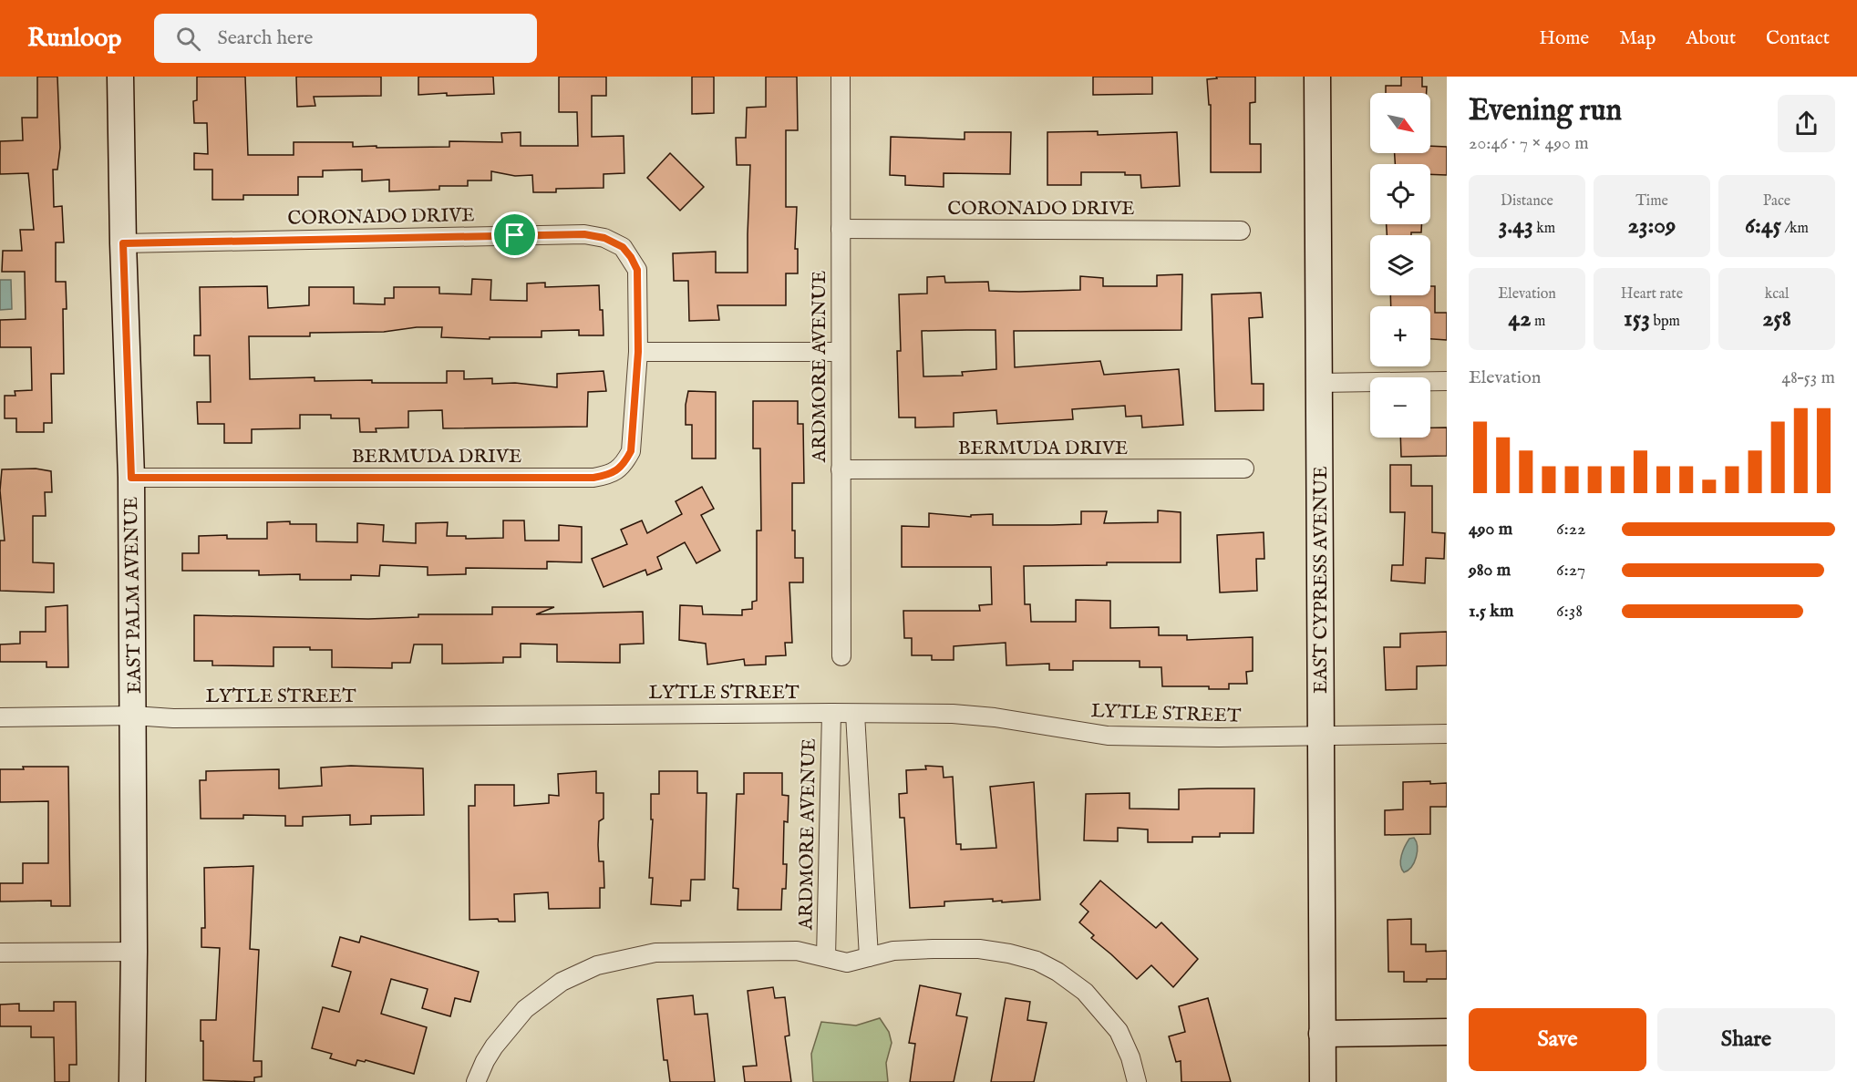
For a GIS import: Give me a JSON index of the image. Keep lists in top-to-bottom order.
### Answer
{
  "streets": {
    "main road": ["EAST CYPRESS AVENUE", "EAST PALM AVENUE"],
    "street": [
      "CORONADO DRIVE",
      "ARDMORE AVENUE",
      "BERMUDA DRIVE",
      "LYTLE STREET"
    ]
  },
  "crossings": [
    ["CORONADO DRIVE", "ARDMORE AVENUE"],
    ["CORONADO DRIVE", "BERMUDA DRIVE"],
    ["CORONADO DRIVE", "EAST PALM AVENUE"],
    ["ARDMORE AVENUE", "BERMUDA DRIVE"],
    ["ARDMORE AVENUE", "LYTLE STREET"],
    ["BERMUDA DRIVE", "EAST PALM AVENUE"],
    ["EAST CYPRESS AVENUE", "LYTLE STREET"],
    ["EAST PALM AVENUE", "LYTLE STREET"]
  ],
  "north": "bottom right",
  "page": {
    "header": "Runloop",
    "search": "Search here",
    "nav": [
      "Home",
      "Map",
      "About",
      "Contact"
    ],
    "heading": ["Evening run", "20:46 · 7 × 490 m"],
    "map_buttons": ["+", "−"],
    "stats": [
      ["Distance", "3.43 km"],
      ["Time", "23:09"],
      ["Pace", "6:45 /km"],
      ["Elevation", "42 m"],
      ["Heart rate", "153 bpm"],
      ["kcal", "258"]
    ],
    "chart": ["Elevation", "48–53 m"],
    "list": [
      {
        "name": "490 m",
        "note": "6:22"
      },
      {
        "name": "980 m",
        "note": "6:27"
      },
      {
        "name": "1.5 km",
        "note": "6:38"
      }
    ],
    "buttons": ["Save", "Share"]
  }
}
